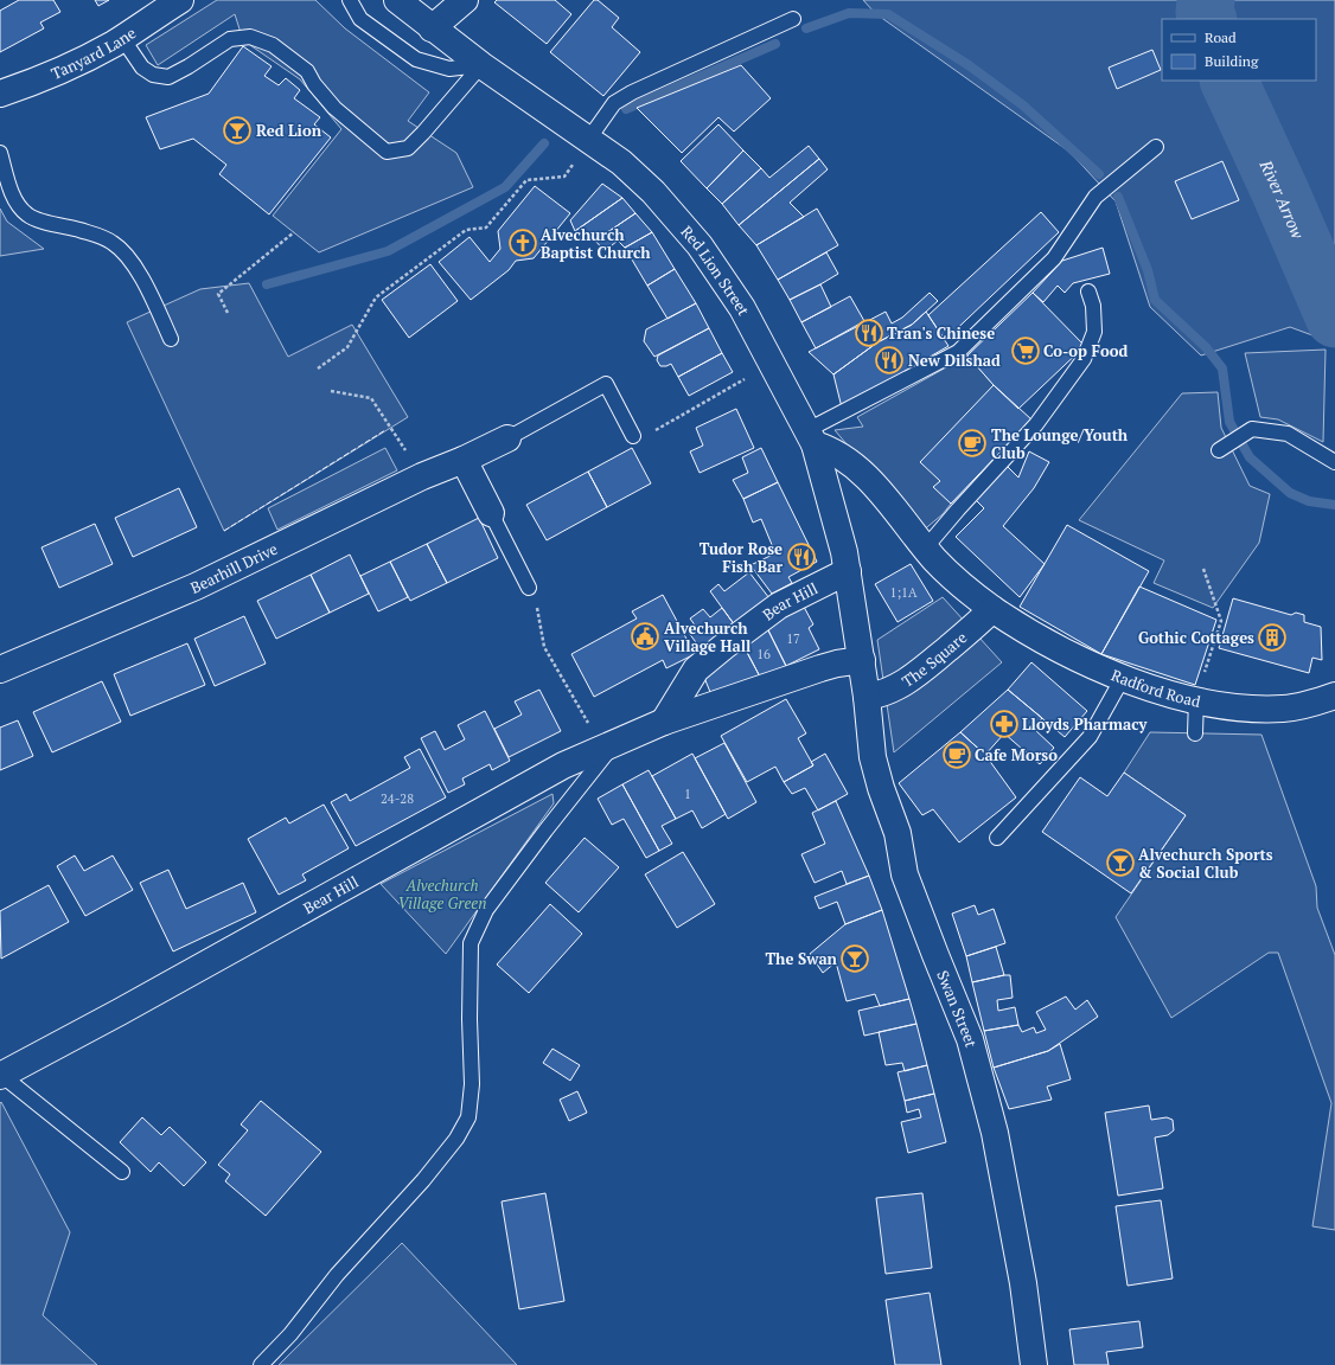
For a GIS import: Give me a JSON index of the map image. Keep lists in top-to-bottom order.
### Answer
{
  "streets": {
    "street": [
      "Tanyard Lane",
      "Red Lion Street",
      "Bearhill Drive",
      "Bear Hill",
      "The Square",
      "Radford Road",
      "Swan Street"
    ]
  },
  "crossings": [
    ["Red Lion Street", "Bear Hill"],
    ["Red Lion Street", "Radford Road"],
    ["Red Lion Street", "Swan Street"],
    ["Bear Hill", "Swan Street"],
    ["The Square", "Radford Road"],
    ["The Square", "Swan Street"]
  ],
  "water": ["River Arrow"],
  "parks": ["Alvechurch Village Green"],
  "places": {
    "bar": ["Red Lion", "Alvechurch Sports & Social Club", "The Swan"],
    "church": ["Alvechurch Baptist Church"],
    "restaurant": ["Tran's Chinese", "New Dilshad", "Tudor Rose Fish Bar"],
    "supermarket": ["Co-op Food"],
    "cafe": ["The Lounge/Youth Club", "Cafe Morso"],
    "public building": ["Alvechurch Village Hall"],
    "building": ["Gothic Cottages"],
    "pharmacy": ["Lloyds Pharmacy"]
  },
  "house_numbers": [
    "1;1A",
    "17",
    "16",
    "1",
    "24-28"
  ],
  "legend": ["Road", "Building"]
}
